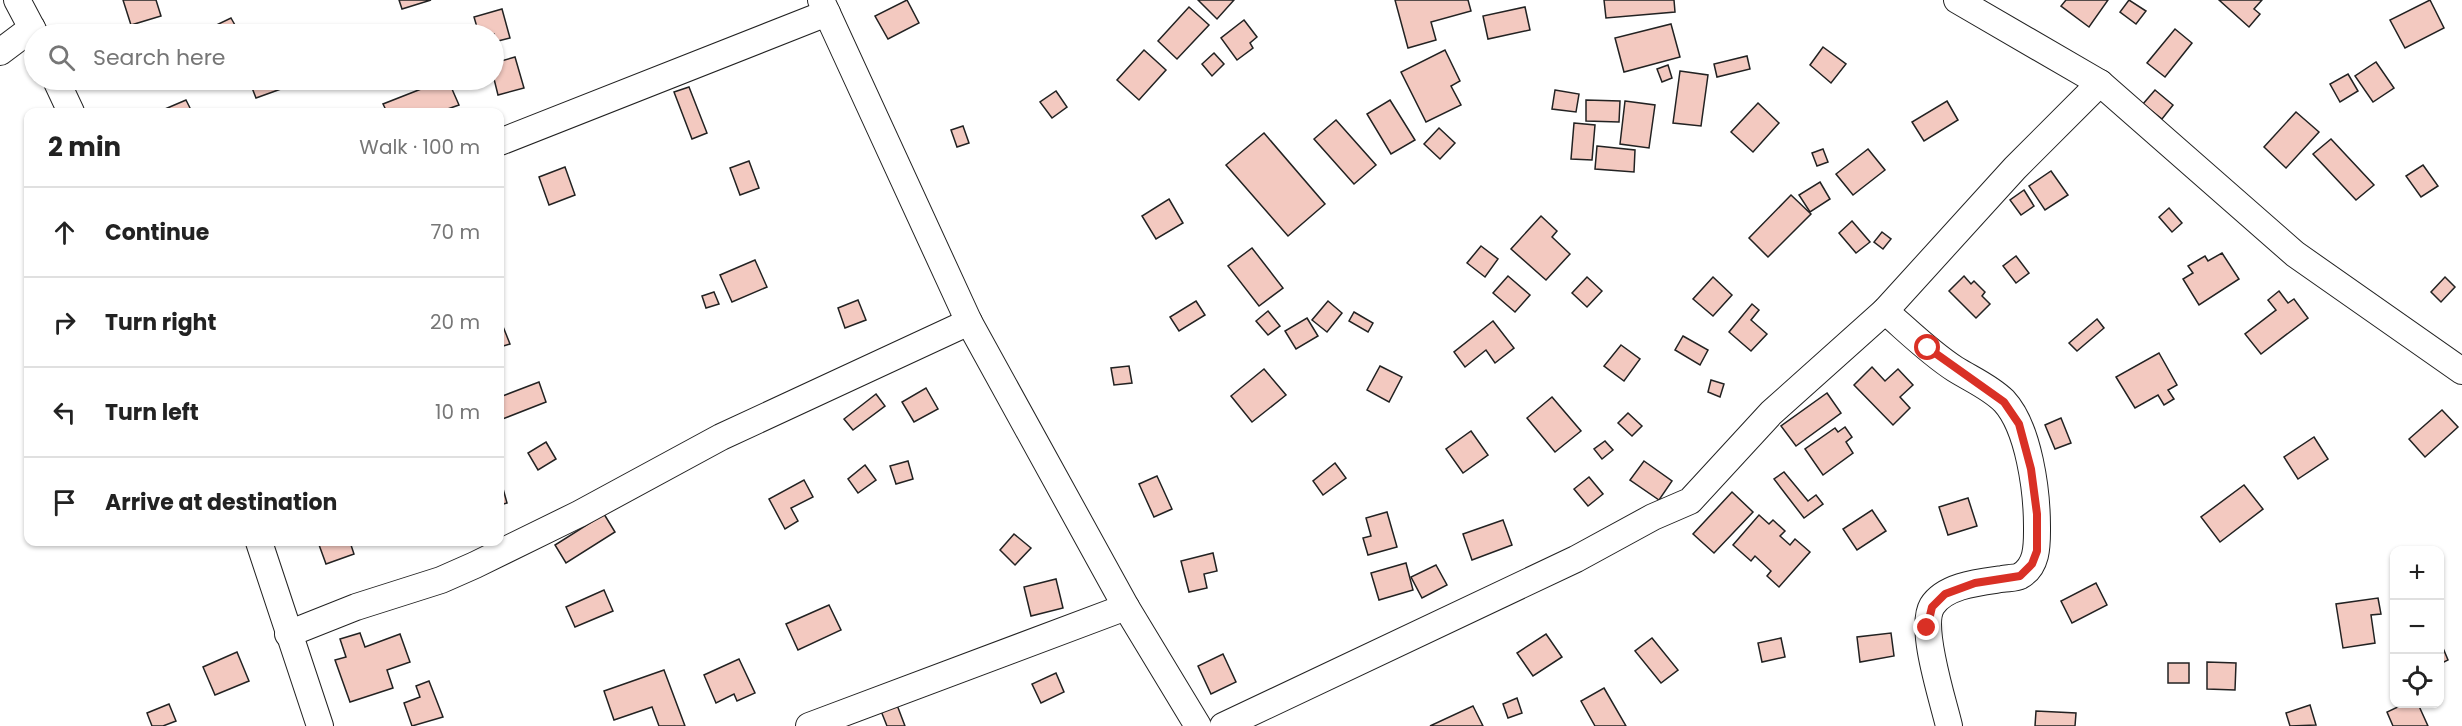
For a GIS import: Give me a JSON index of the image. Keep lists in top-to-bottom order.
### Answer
{
  "page": {
    "search": "Search here",
    "heading": ["2 min", "Walk · 100 m"],
    "list": [
      ["Continue", "70 m"],
      ["Turn right", "20 m"],
      ["Turn left", "10 m"],
      "Arrive at destination"
    ],
    "map_buttons": ["+", "−"]
  }
}
